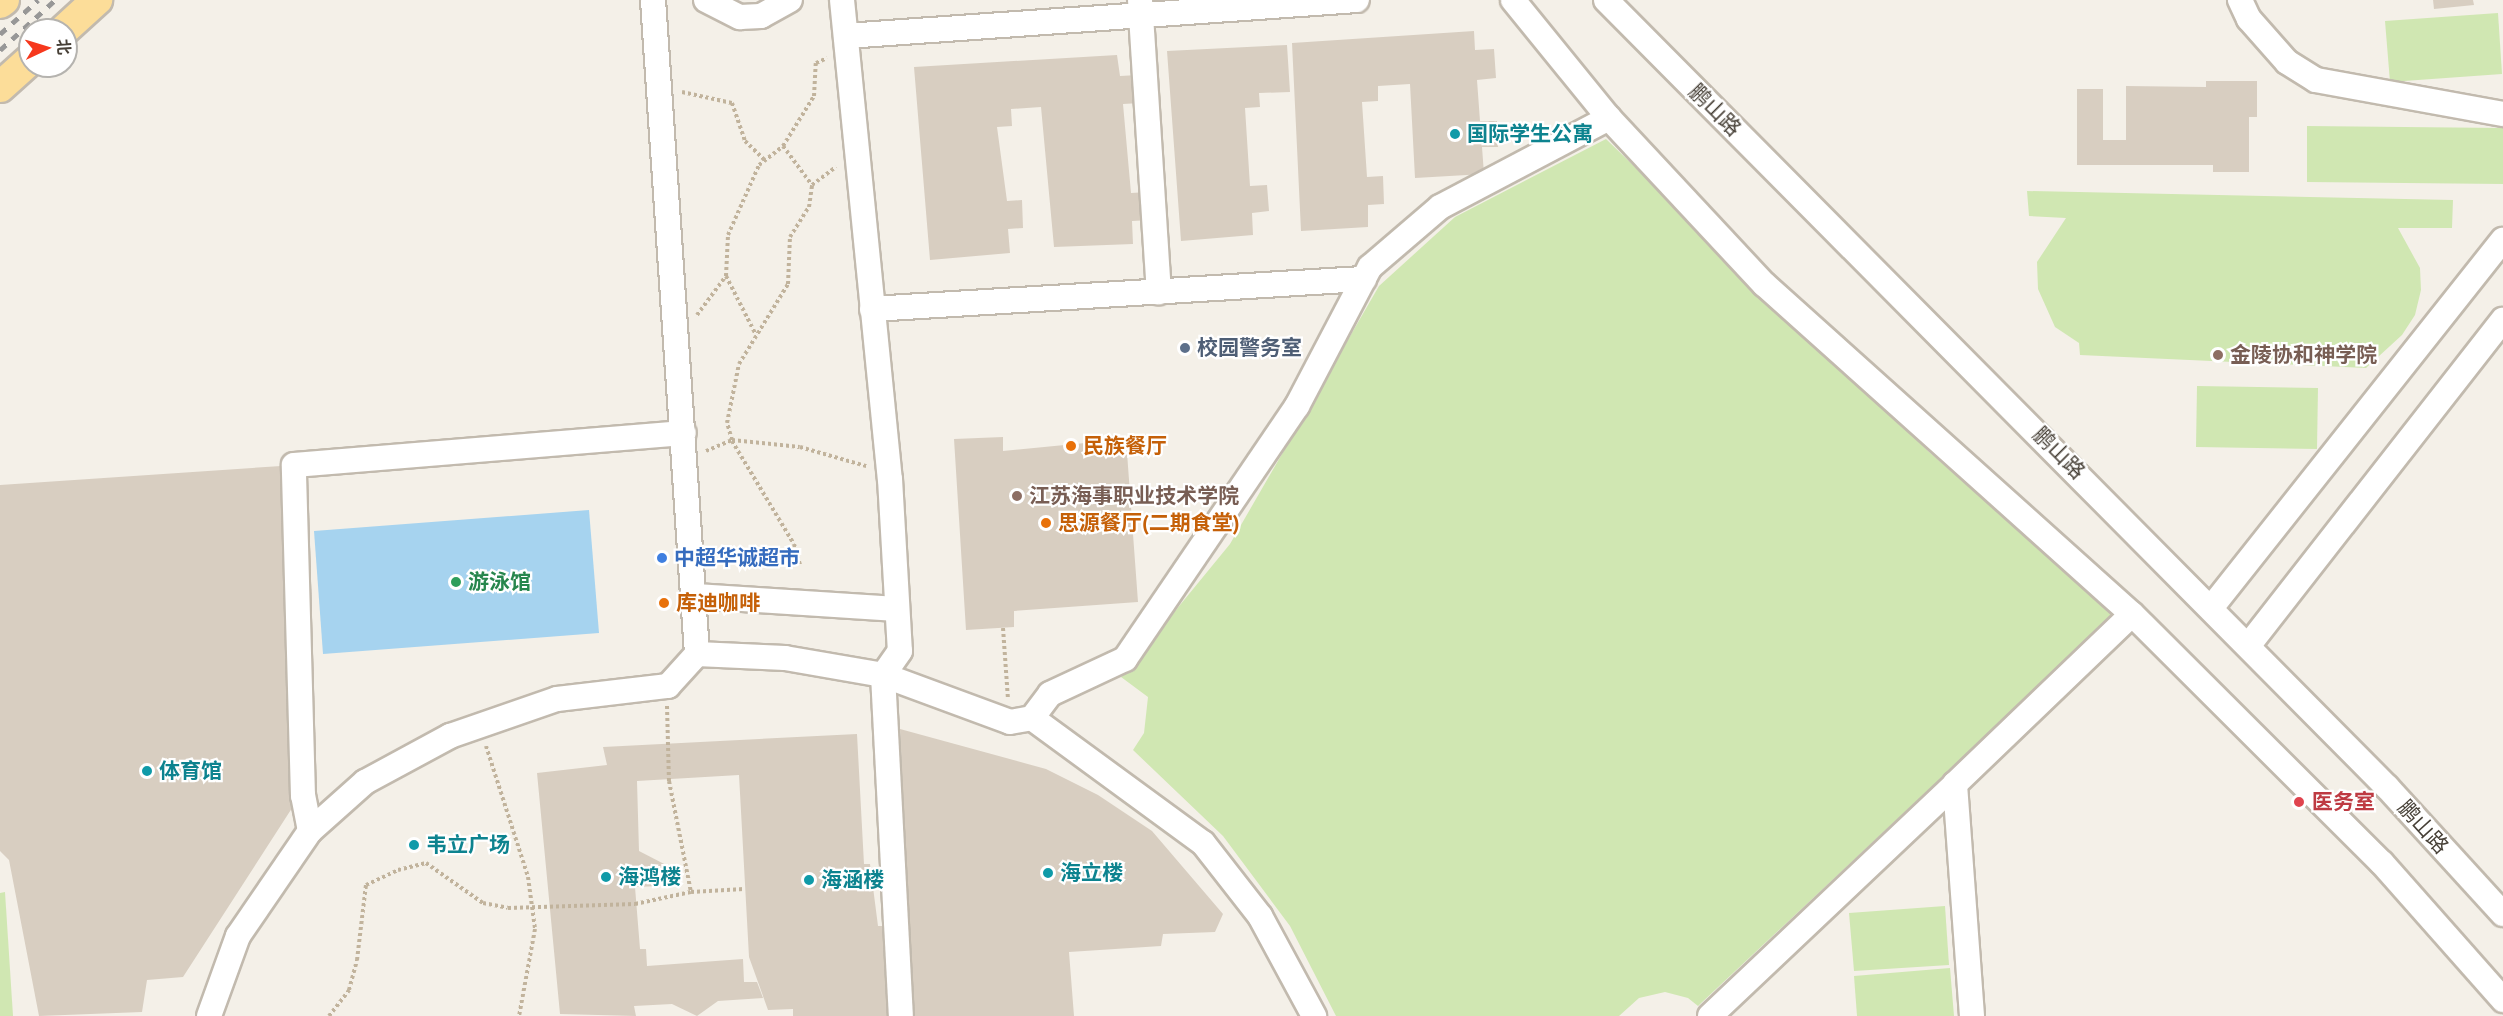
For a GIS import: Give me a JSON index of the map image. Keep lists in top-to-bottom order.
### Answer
{
  "streets": {
    "street": ["鹏山路"]
  },
  "places": [
    "国际学生公寓",
    "校园警务室",
    "金陵协和神学院",
    "民族餐厅",
    "江苏海事职业技术学院",
    "思源餐厅(二期食堂)",
    "中超华诚超市",
    "游泳馆",
    "库迪咖啡",
    "体育馆",
    "医务室",
    "韦立广场",
    "海立楼",
    "海鸿楼",
    "海涵楼"
  ],
  "north": "right"
}
